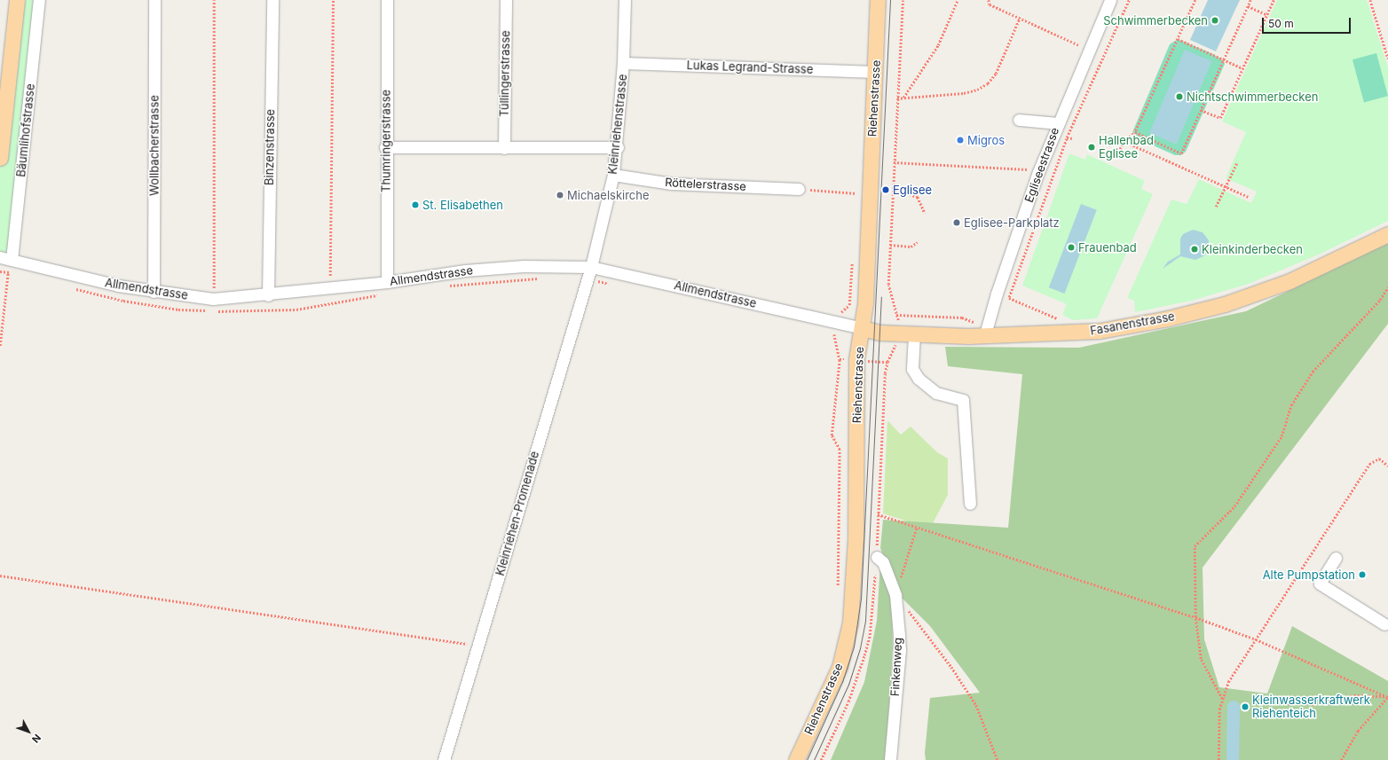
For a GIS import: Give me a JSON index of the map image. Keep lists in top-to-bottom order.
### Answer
{
  "streets": {
    "main road": ["Riehenstrasse", "Bäumlihofstrasse", "Fasanenstrasse"],
    "street": [
      "Lukas Legrand-Strasse",
      "Tüllingerstrasse",
      "Kleinriehenstrasse",
      "Thumringerstrasse",
      "Wollbacherstrasse",
      "Binzenstrasse",
      "Egliseestrasse",
      "Röttelerstrasse",
      "Allmendstrasse",
      "Kleinriehen-Promenade",
      "Finkenweg"
    ]
  },
  "crossings": [
    ["Lukas Legrand-Strasse", "Riehenstrasse"],
    ["Lukas Legrand-Strasse", "Kleinriehenstrasse"],
    ["Riehenstrasse", "Allmendstrasse"],
    ["Riehenstrasse", "Fasanenstrasse"],
    ["Kleinriehenstrasse", "Röttelerstrasse"],
    ["Kleinriehenstrasse", "Allmendstrasse"],
    ["Kleinriehenstrasse", "Kleinriehen-Promenade"],
    ["Bäumlihofstrasse", "Allmendstrasse"],
    ["Thumringerstrasse", "Allmendstrasse"],
    ["Wollbacherstrasse", "Allmendstrasse"],
    ["Binzenstrasse", "Allmendstrasse"],
    ["Egliseestrasse", "Fasanenstrasse"],
    ["Allmendstrasse", "Fasanenstrasse"],
    ["Allmendstrasse", "Kleinriehen-Promenade"]
  ],
  "places": [
    "Schwimmerbecken",
    "Nichtschwimmerbecken",
    "Migros",
    "Hallenbad Eglisee",
    "Eglisee",
    "Michaelskirche",
    "St. Elisabethen",
    "Eglisee-Parkplatz",
    "Frauenbad",
    "Kleinkinderbecken",
    "Alte Pumpstation",
    "Kleinwasserkraftwerk Riehenteich"
  ],
  "scale_bar": "50 m",
  "north": "bottom right"
}
